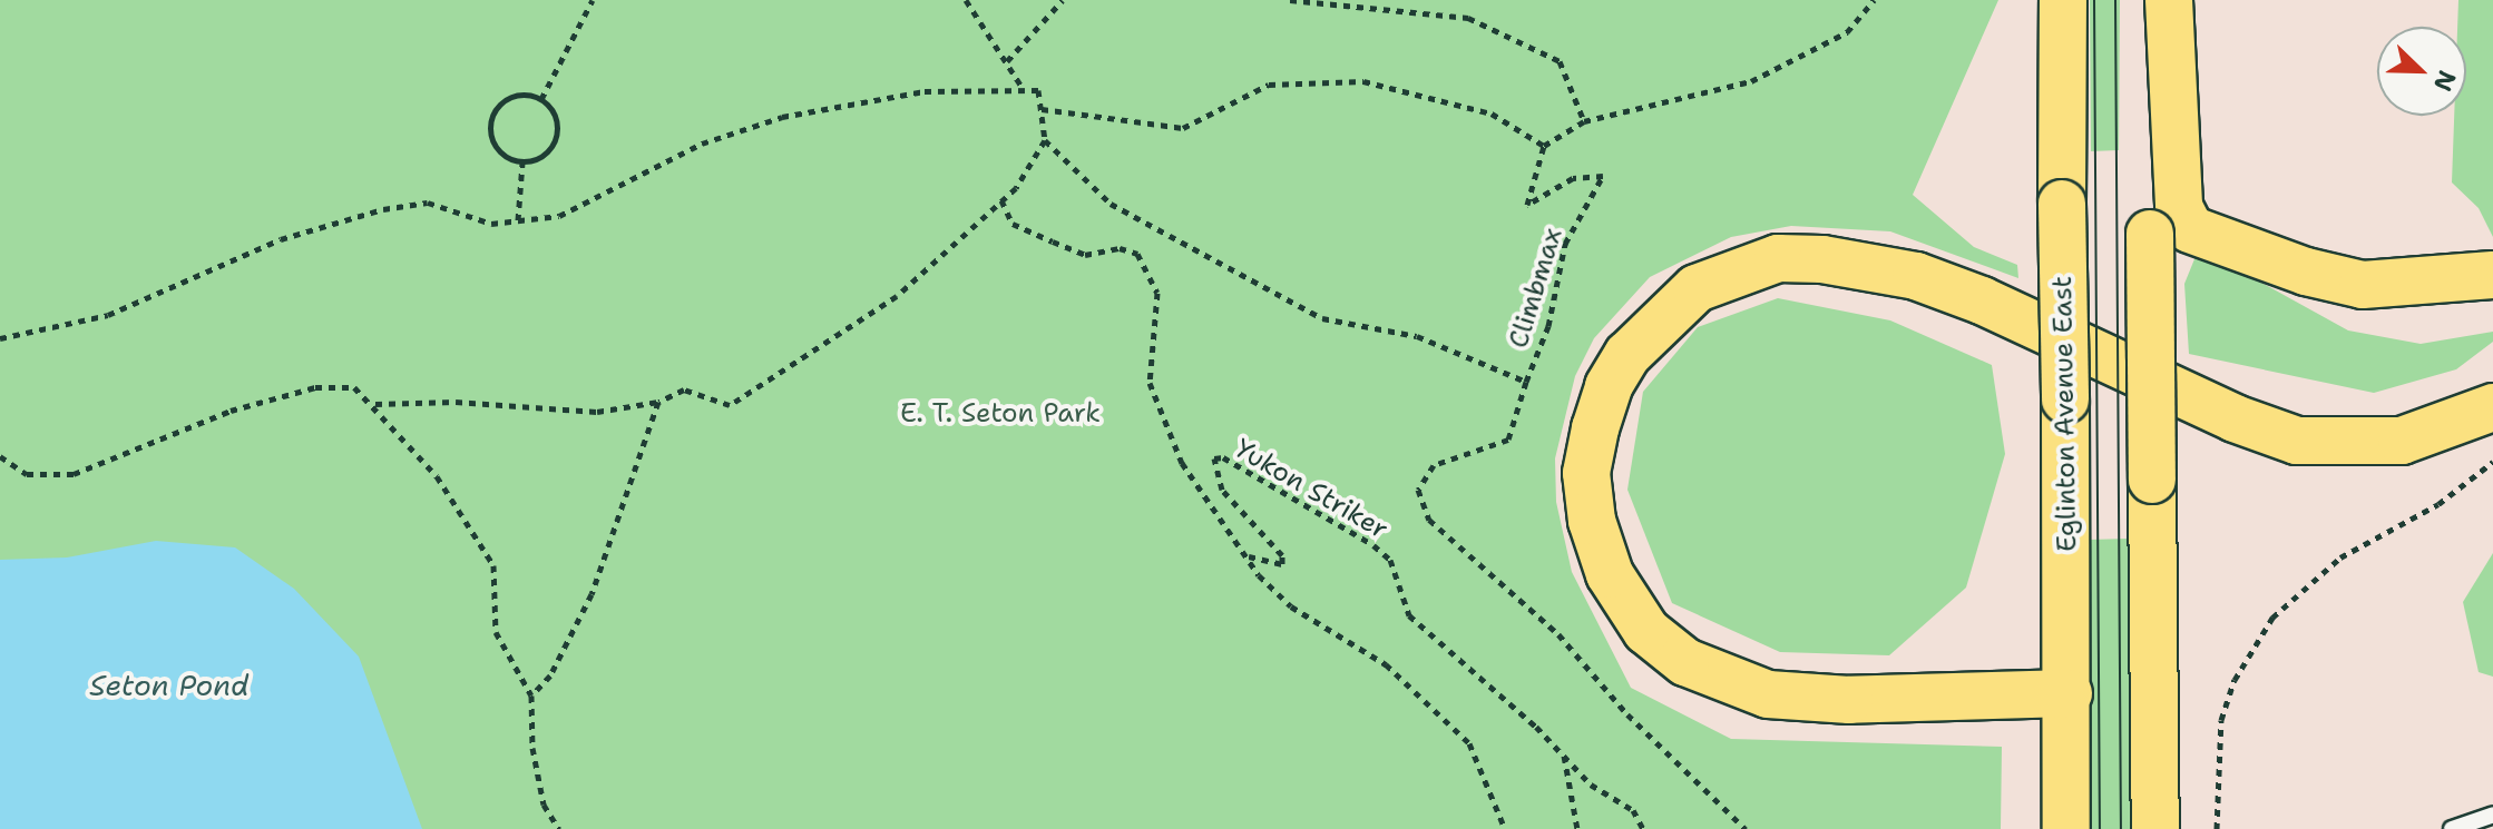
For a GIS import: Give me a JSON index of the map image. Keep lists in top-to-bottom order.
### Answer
{
  "streets": {
    "main road": ["Eglinton Avenue East"],
    "path": ["Climbmax", "Yukon Striker"]
  },
  "water": ["Seton Pond"],
  "parks": ["E. T. Seton Park"],
  "north": "bottom right"
}
